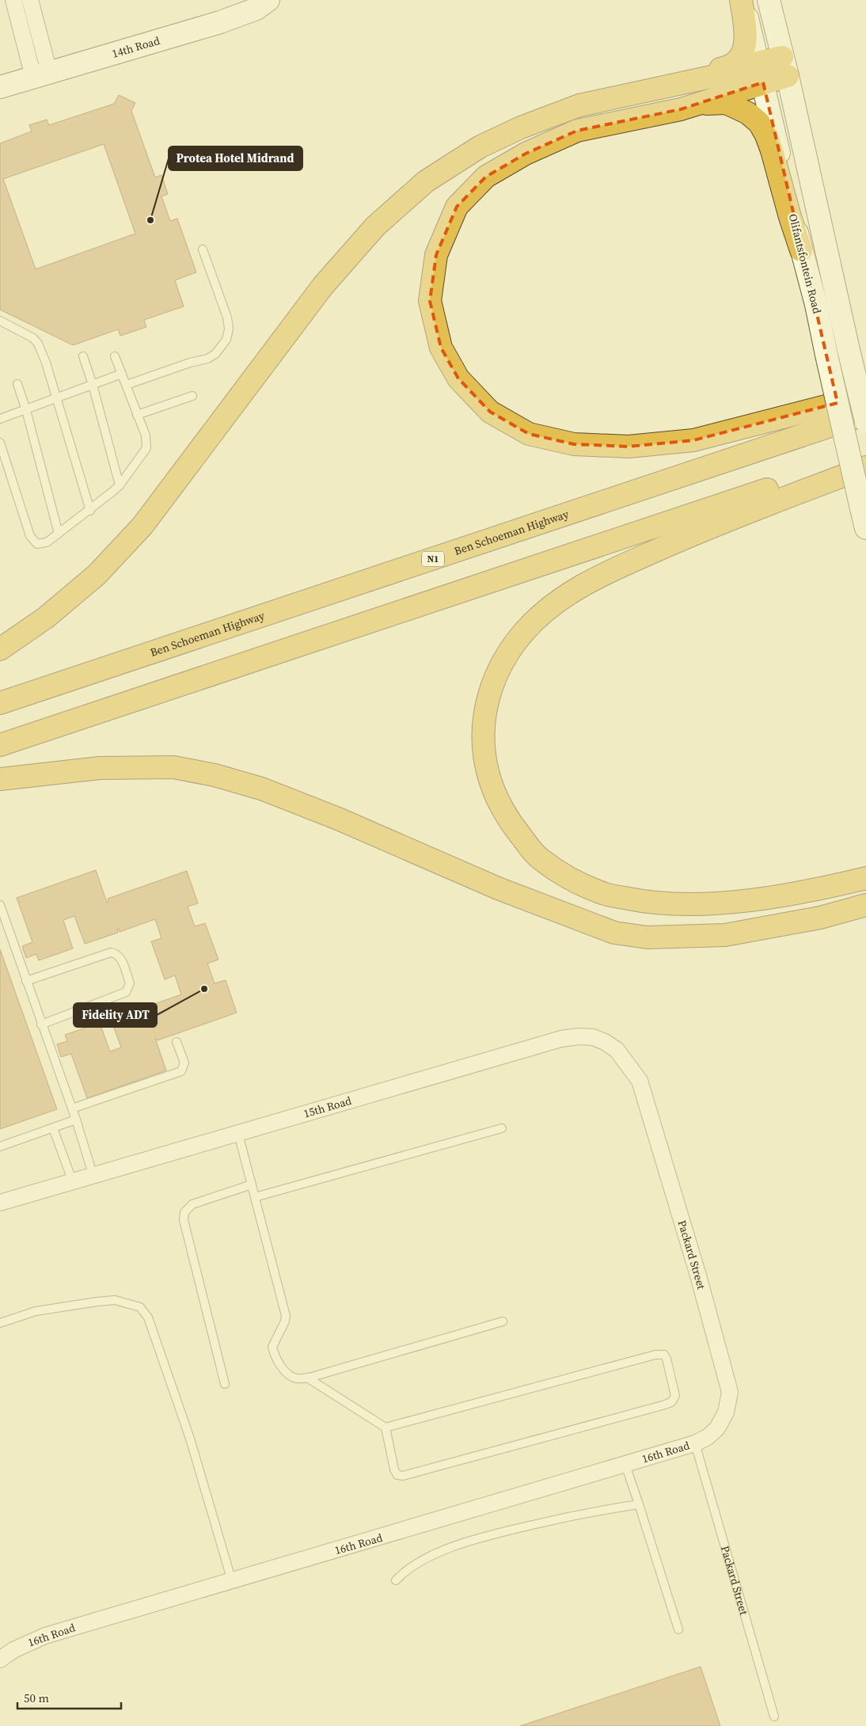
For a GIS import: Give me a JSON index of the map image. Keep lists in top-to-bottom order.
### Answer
{
  "streets": {
    "highway": ["Ben Schoeman Highway", "N1"],
    "main road": ["14th Road", "Olifantsfontein Road"],
    "street": ["15th Road", "Packard Street", "16th Road"]
  },
  "crossings": [
    ["15th Road", "Packard Street"],
    ["Packard Street", "16th Road"]
  ],
  "places": ["Protea Hotel Midrand", "Fidelity ADT"],
  "scale_bar": "50 m"
}
